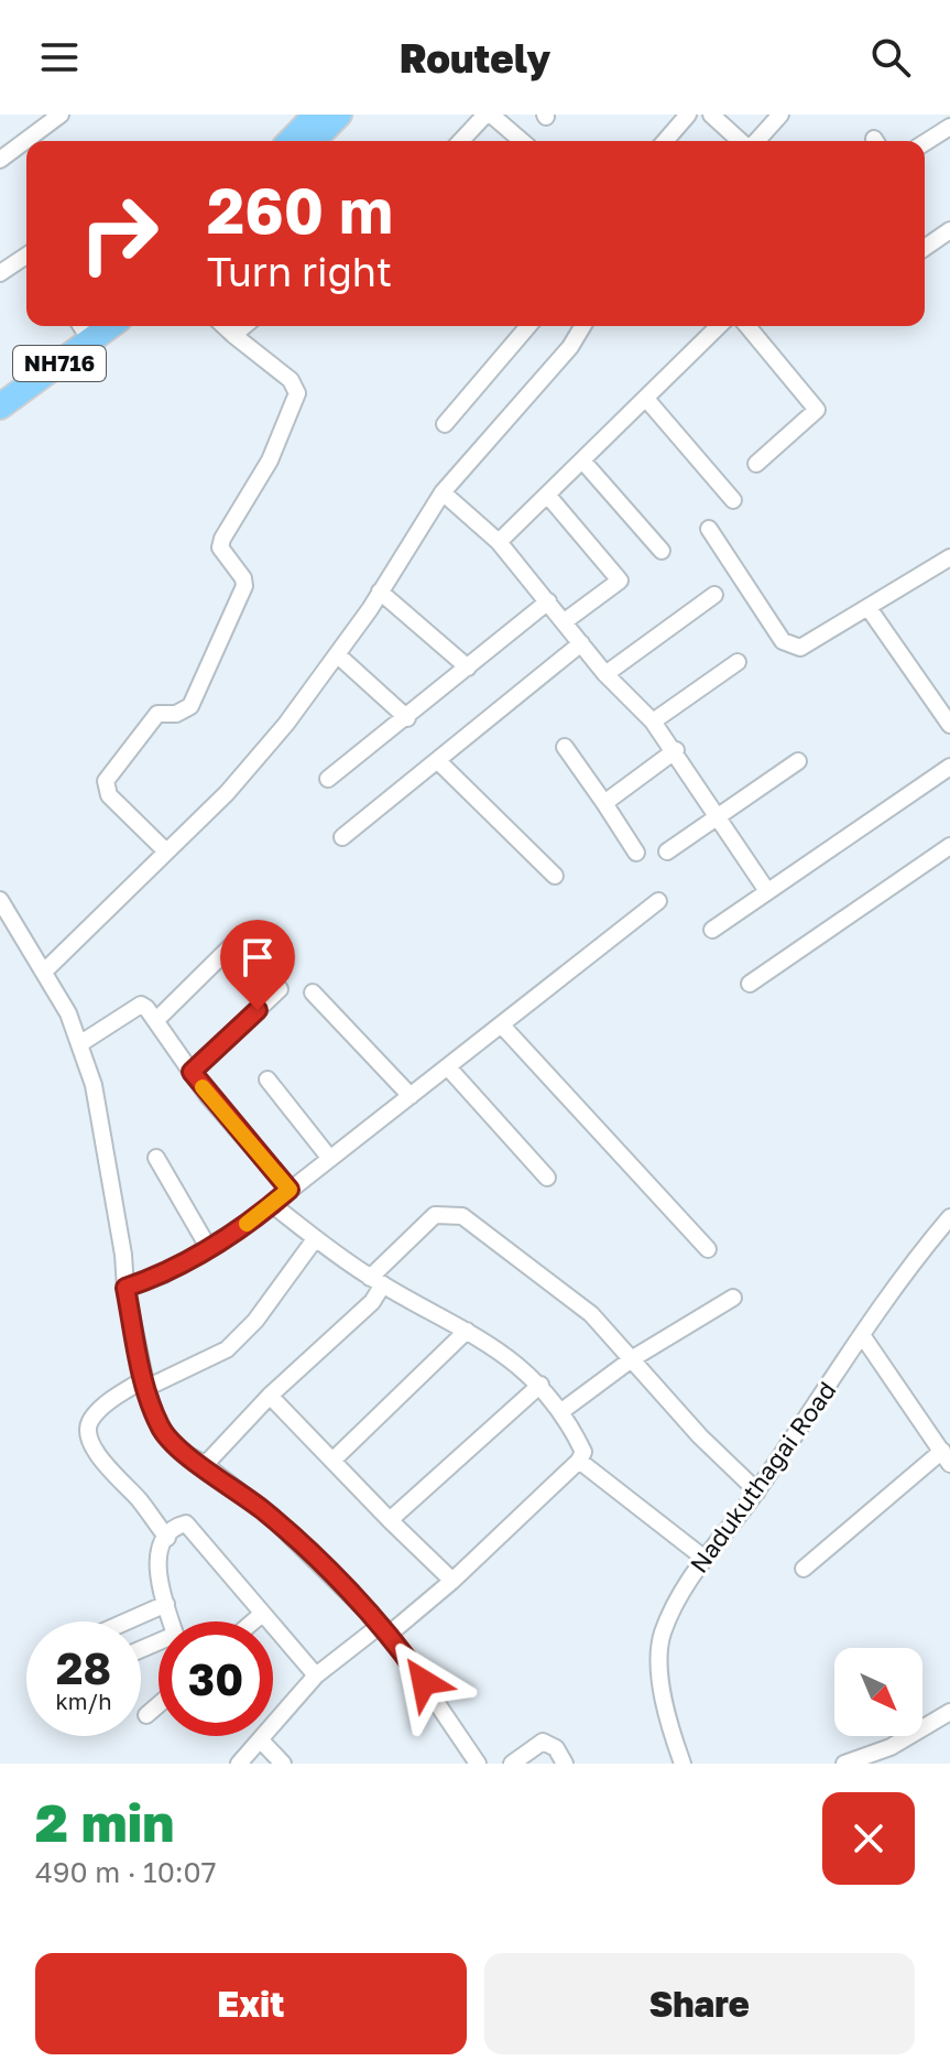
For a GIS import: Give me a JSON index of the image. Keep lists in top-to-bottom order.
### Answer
{
  "streets": {
    "highway": ["NH716"],
    "street": ["Nadukuthagai Road"]
  },
  "north": "bottom right",
  "page": {
    "header": "Routely",
    "turn": ["260 m", "Turn right"],
    "speed": "28 km/h",
    "limit": "30",
    "heading": ["2 min", "490 m · 10:07"],
    "buttons": ["Exit", "Share"]
  }
}
